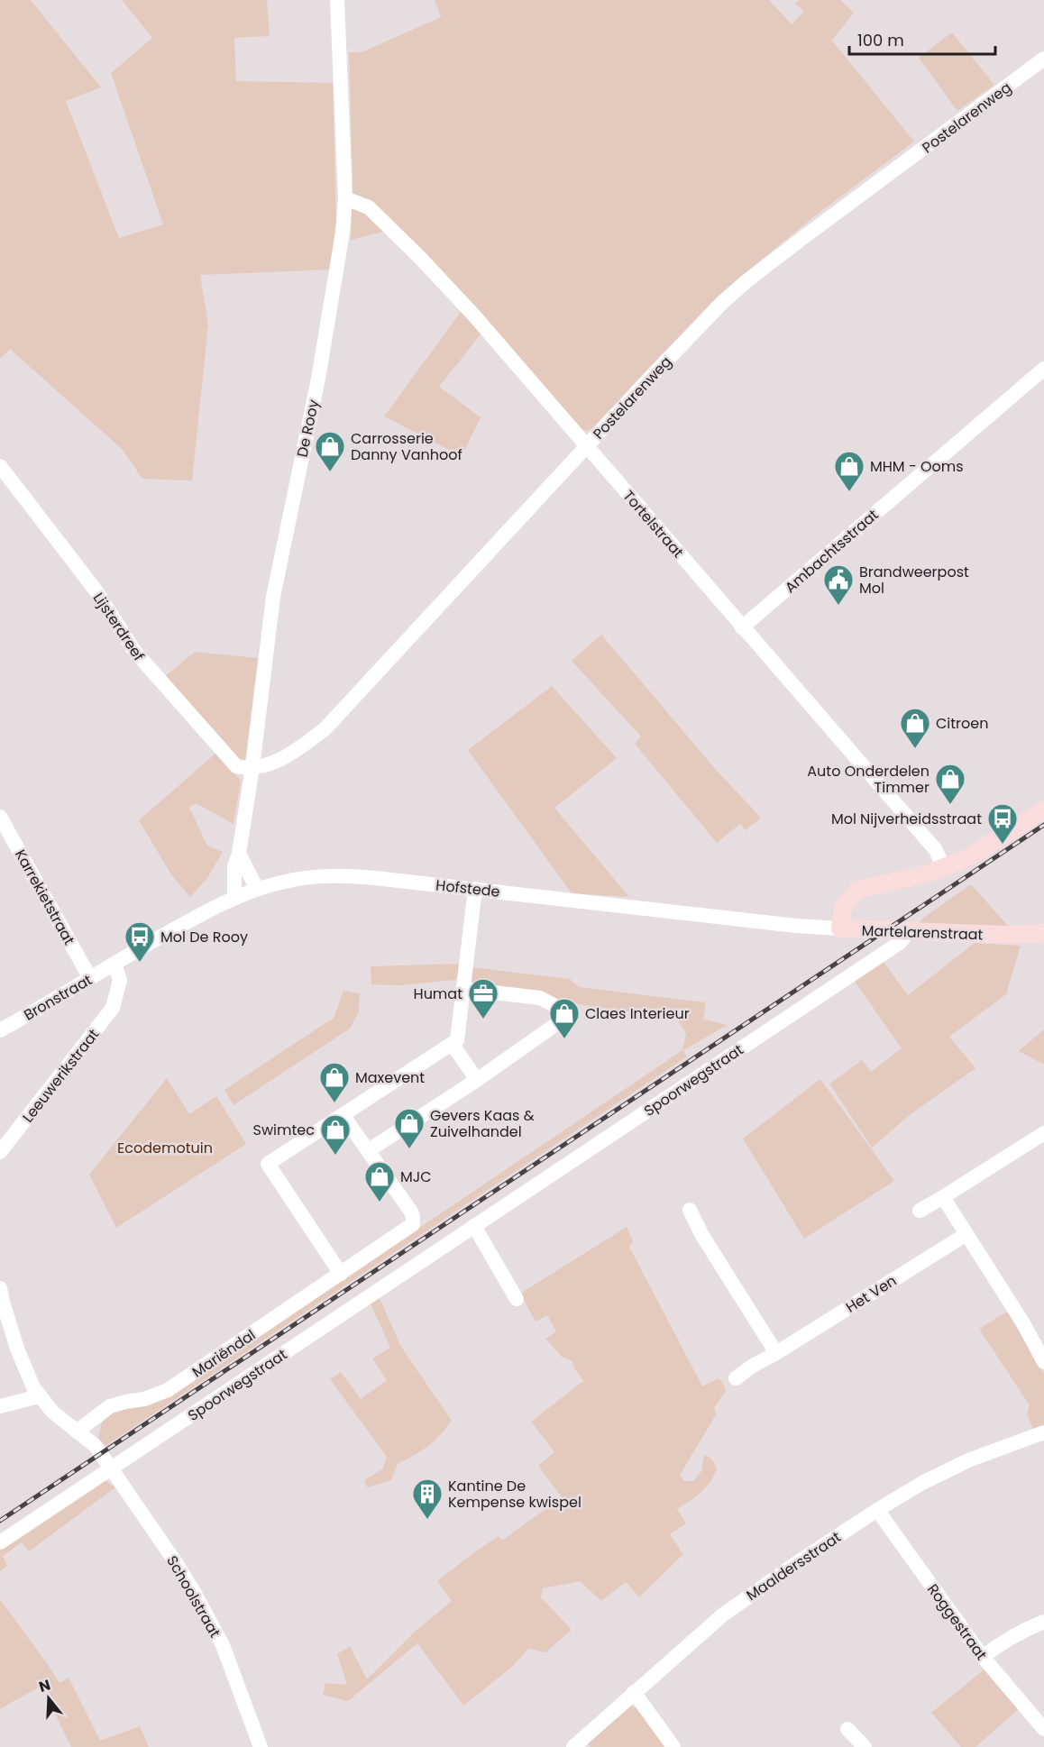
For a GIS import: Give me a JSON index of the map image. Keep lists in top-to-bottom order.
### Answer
{
  "streets": {
    "main road": ["Martelarenstraat"],
    "street": [
      "Postelarenweg",
      "De Rooy",
      "Tortelstraat",
      "Ambachtsstraat",
      "Lijsterdreef",
      "Hofstede",
      "Karrekietstraat",
      "Bronstraat",
      "Leeuwerikstraat",
      "Spoorwegstraat",
      "Het Ven",
      "Mariëndal",
      "Maaldersstraat",
      "Schoolstraat",
      "Roggestraat"
    ]
  },
  "crossings": [
    ["Postelarenweg", "De Rooy"],
    ["Postelarenweg", "Tortelstraat"],
    ["Postelarenweg", "Lijsterdreef"],
    ["De Rooy", "Tortelstraat"],
    ["De Rooy", "Lijsterdreef"],
    ["De Rooy", "Hofstede"],
    ["Tortelstraat", "Ambachtsstraat"],
    ["Hofstede", "Martelarenstraat"],
    ["Hofstede", "Bronstraat"],
    ["Hofstede", "Leeuwerikstraat"],
    ["Karrekietstraat", "Bronstraat"],
    ["Martelarenstraat", "Spoorwegstraat"],
    ["Bronstraat", "Leeuwerikstraat"],
    ["Spoorwegstraat", "Schoolstraat"],
    ["Mariëndal", "Schoolstraat"],
    ["Maaldersstraat", "Roggestraat"]
  ],
  "parks": ["Ecodemotuin"],
  "places": {
    "shop": [
      "Carrosserie Danny Vanhoof",
      "MHM - Ooms",
      "Citroen",
      "Auto Onderdelen Timmer",
      "Claes Interieur",
      "Maxevent",
      "Gevers Kaas & Zuivelhandel",
      "Swimtec",
      "MJC"
    ],
    "public building": ["Brandweerpost Mol"],
    "bus stop": ["Mol Nijverheidsstraat", "Mol De Rooy"],
    "office": ["Humat"],
    "building": ["Kantine De Kempense kwispel"]
  },
  "scale_bar": "100 m",
  "north": "top"
}
